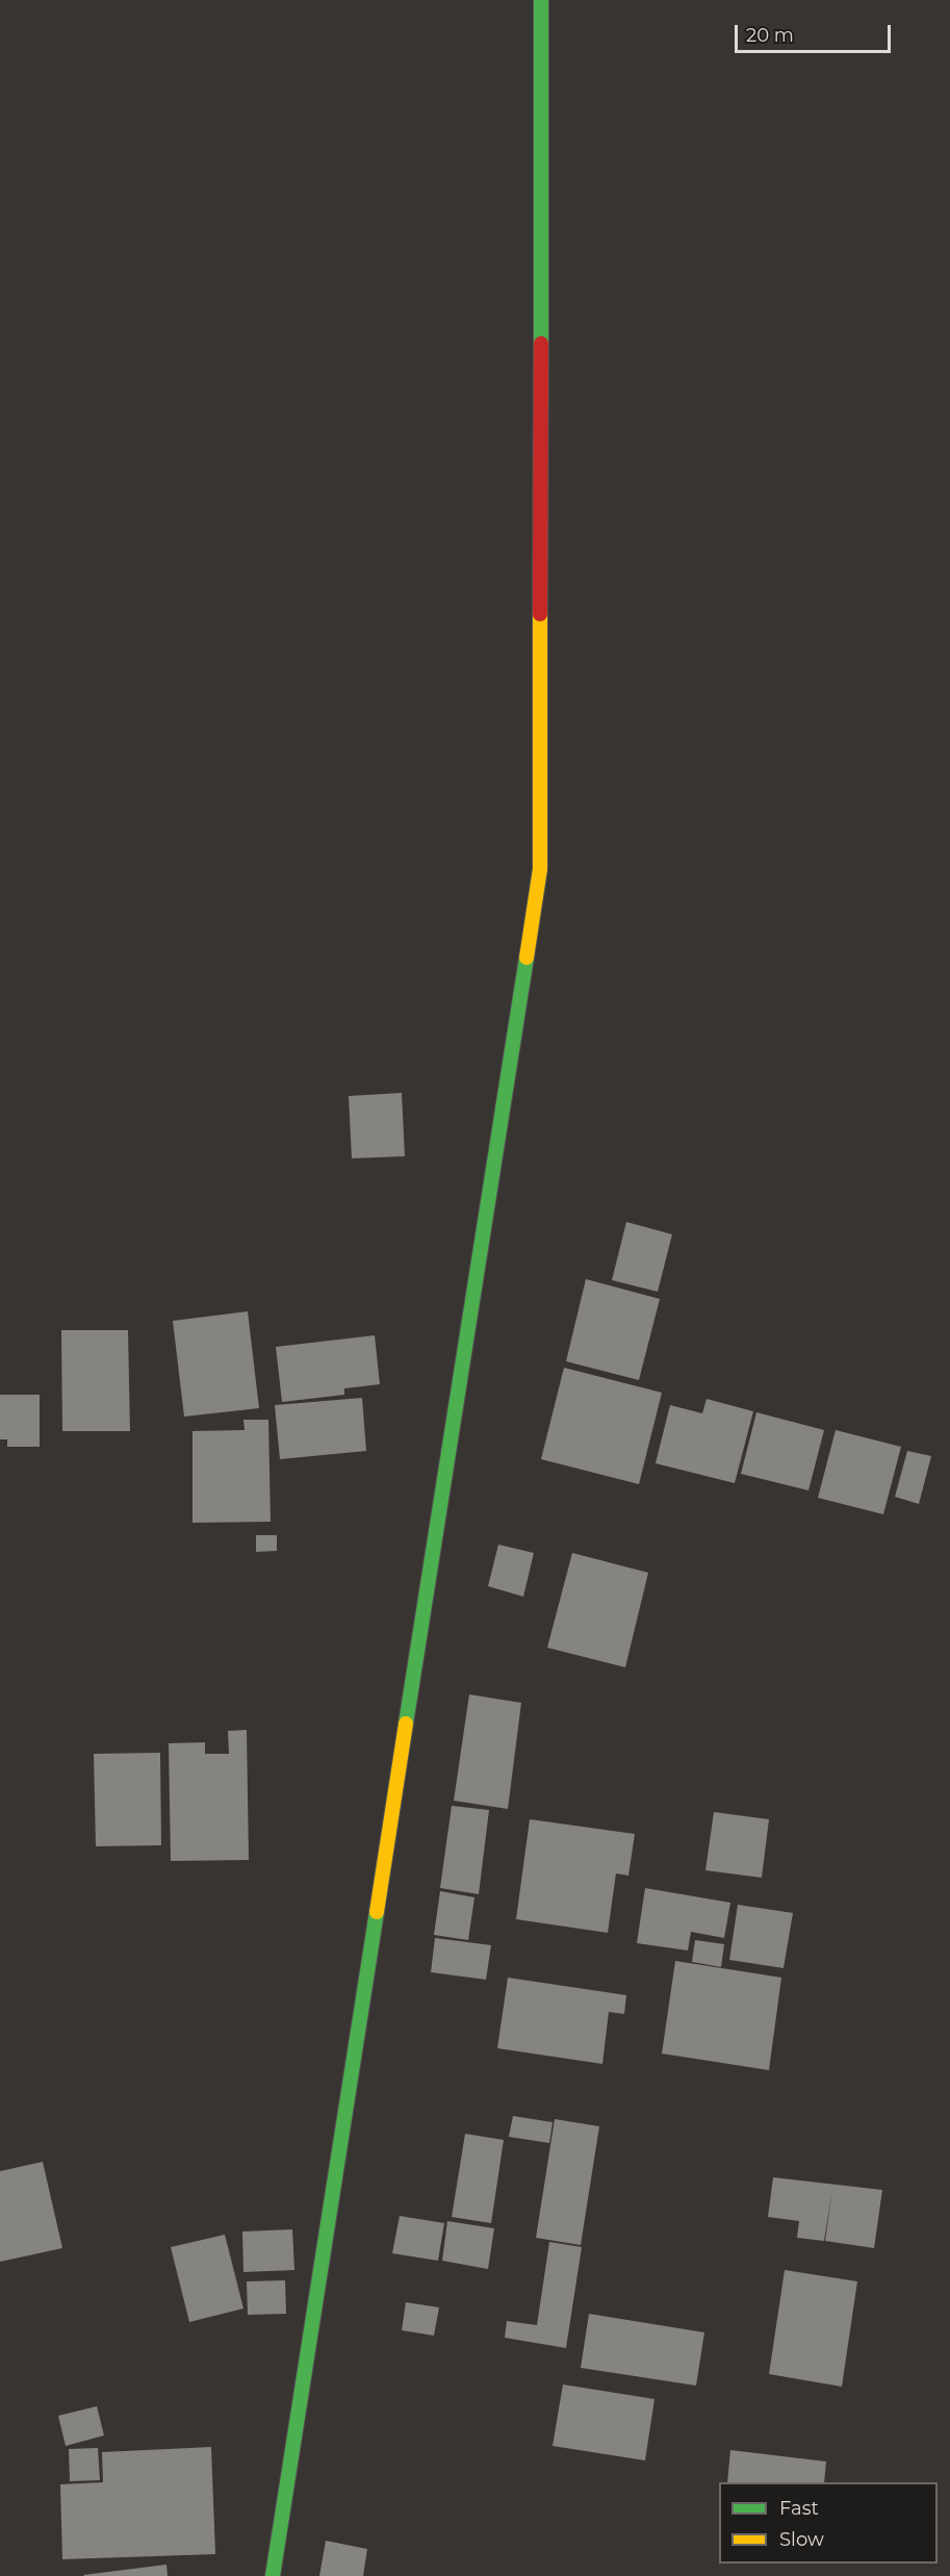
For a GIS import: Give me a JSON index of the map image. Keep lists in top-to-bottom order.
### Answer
{
  "legend": ["Fast", "Slow"],
  "scale_bar": "20 m"
}
